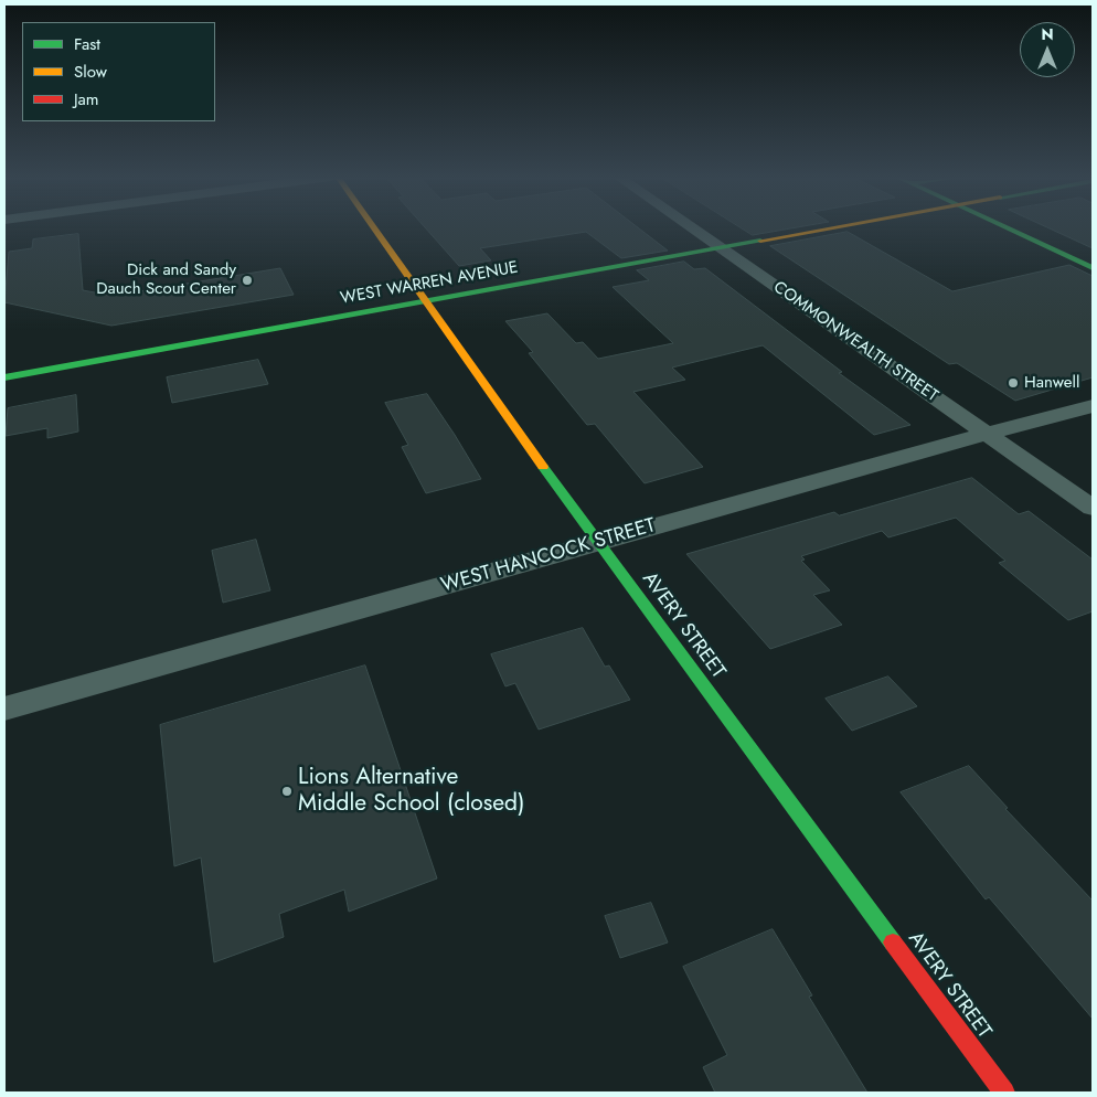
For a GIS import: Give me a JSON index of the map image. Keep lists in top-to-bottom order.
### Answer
{
  "streets": {
    "street": [
      "WEST WARREN AVENUE",
      "COMMONWEALTH STREET",
      "WEST HANCOCK STREET",
      "AVERY STREET"
    ]
  },
  "crossings": [
    ["WEST WARREN AVENUE", "COMMONWEALTH STREET"],
    ["WEST WARREN AVENUE", "AVERY STREET"],
    ["COMMONWEALTH STREET", "WEST HANCOCK STREET"],
    ["WEST HANCOCK STREET", "AVERY STREET"]
  ],
  "places": ["Dick and Sandy Dauch Scout Center", "Hanwell", "Lions Alternative Middle School (closed)"],
  "legend": ["Fast", "Slow", "Jam"],
  "north": "top"
}
